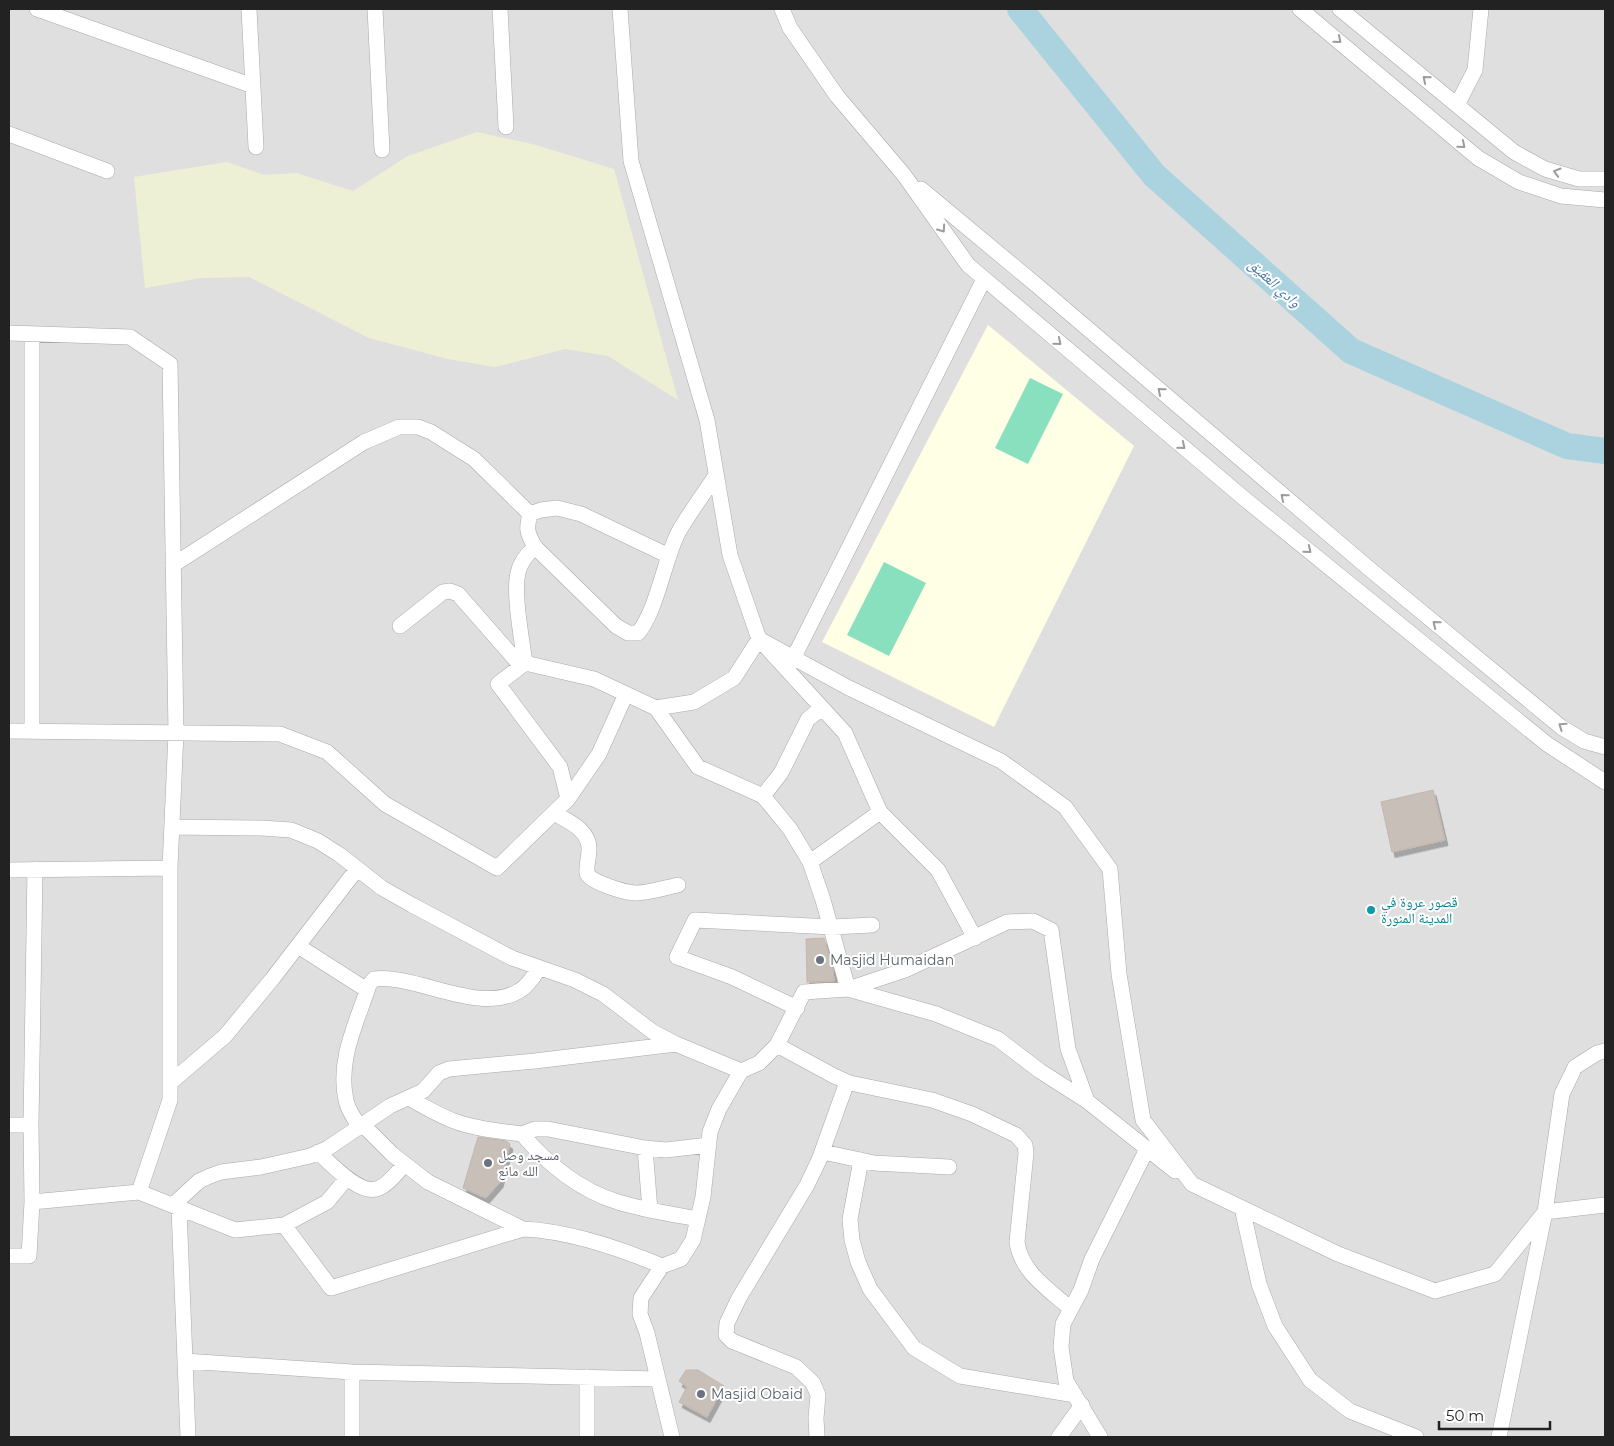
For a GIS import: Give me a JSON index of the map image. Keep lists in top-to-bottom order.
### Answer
{
  "water": ["وادي العقيق"],
  "places": [
    "قصور عروة في المدينة المنورة",
    "Masjid Humaidan",
    "مسجد وصل الله مانع",
    "Masjid Obaid"
  ],
  "scale_bar": "50 m"
}
